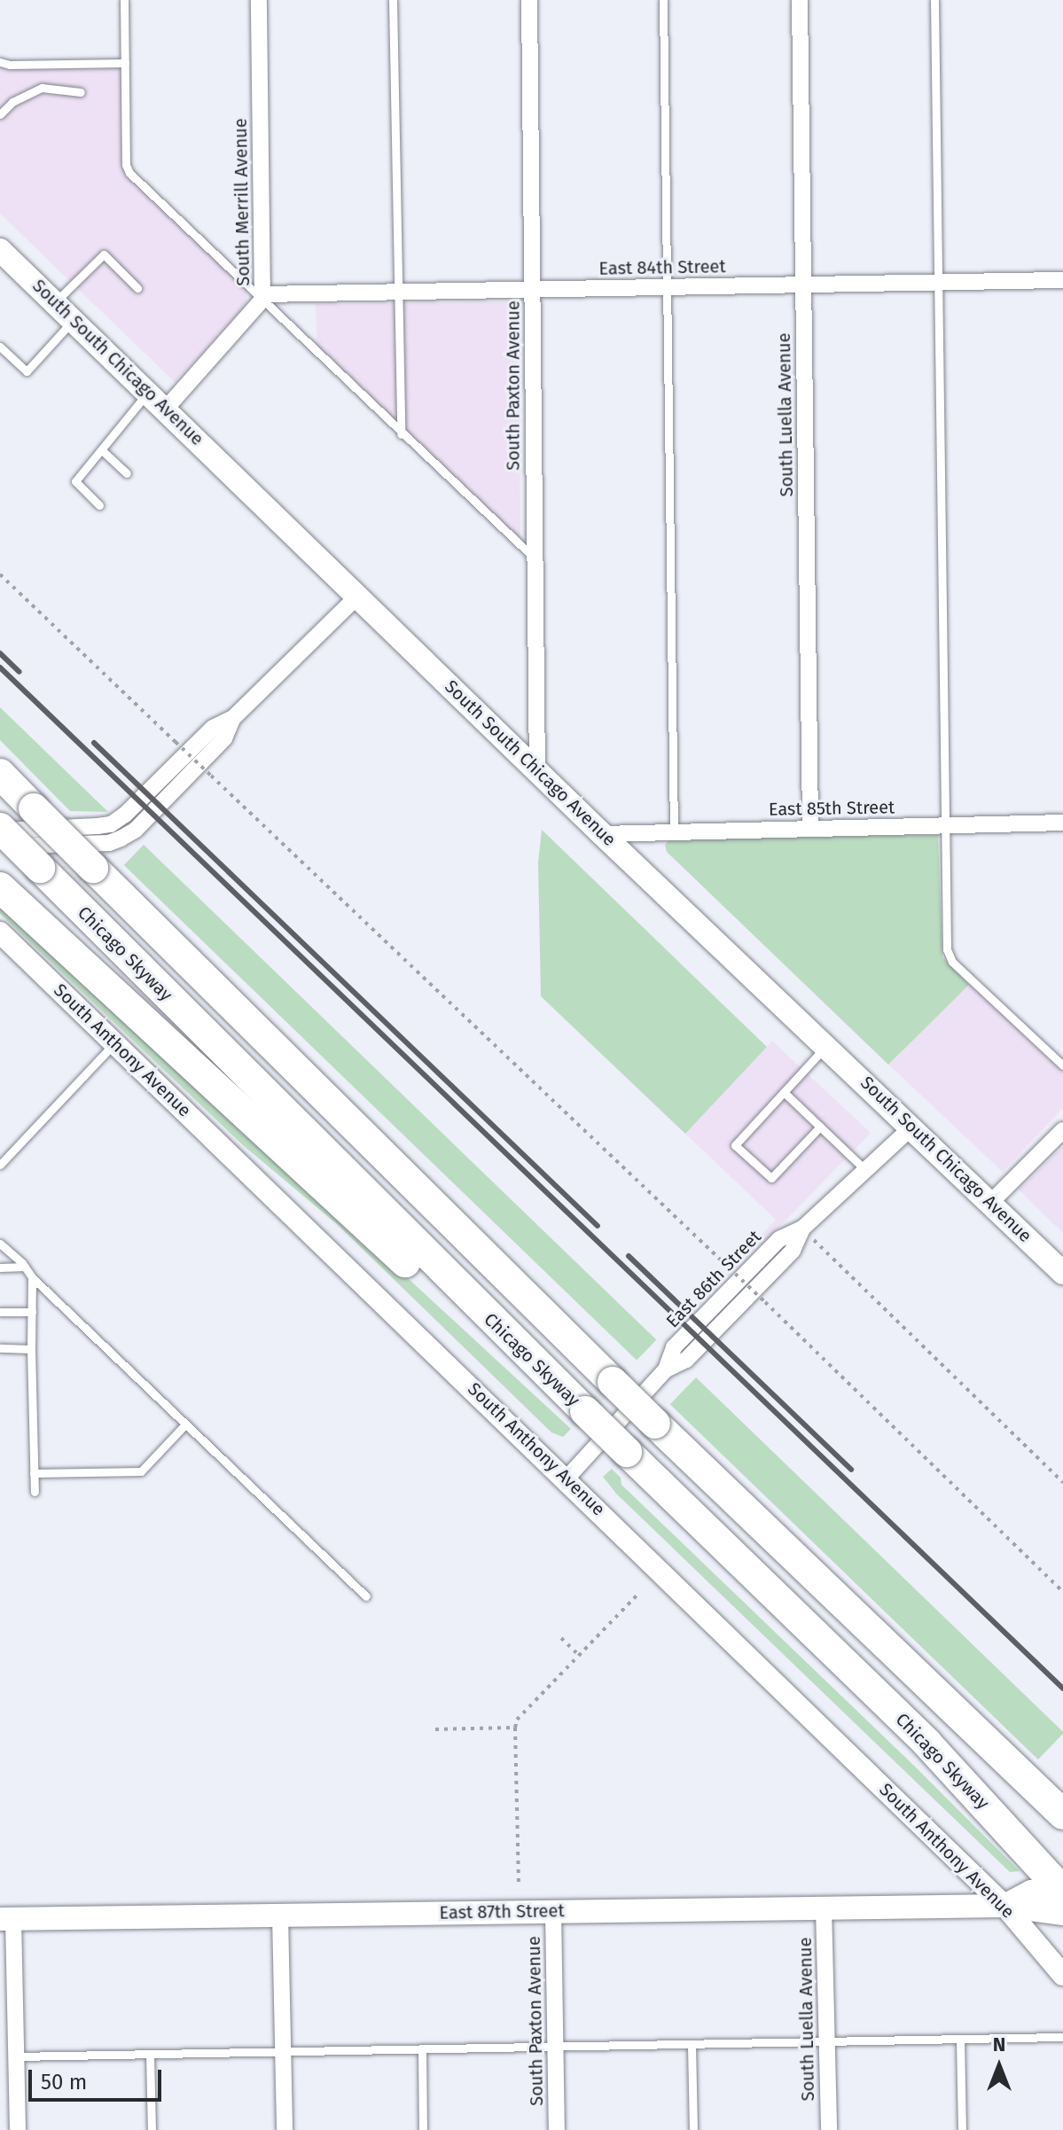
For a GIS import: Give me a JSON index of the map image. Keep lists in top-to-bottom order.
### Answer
{
  "streets": {
    "highway": ["Chicago Skyway"],
    "main road": ["South South Chicago Avenue", "East 87th Street"],
    "street": [
      "South Merrill Avenue",
      "East 84th Street",
      "South Paxton Avenue",
      "South Luella Avenue",
      "East 85th Street",
      "South Anthony Avenue",
      "East 86th Street"
    ]
  },
  "crossings": [
    ["South Merrill Avenue", "East 84th Street"],
    ["South Merrill Avenue", "South South Chicago Avenue"],
    ["East 84th Street", "South Paxton Avenue"],
    ["East 84th Street", "South Luella Avenue"],
    ["South South Chicago Avenue", "South Paxton Avenue"],
    ["South South Chicago Avenue", "East 85th Street"],
    ["South South Chicago Avenue", "East 86th Street"],
    ["South Paxton Avenue", "East 87th Street"],
    ["South Luella Avenue", "East 85th Street"],
    ["South Luella Avenue", "East 87th Street"],
    ["Chicago Skyway", "East 87th Street"],
    ["South Anthony Avenue", "East 86th Street"],
    ["South Anthony Avenue", "East 87th Street"]
  ],
  "scale_bar": "50 m",
  "north": "top"
}
